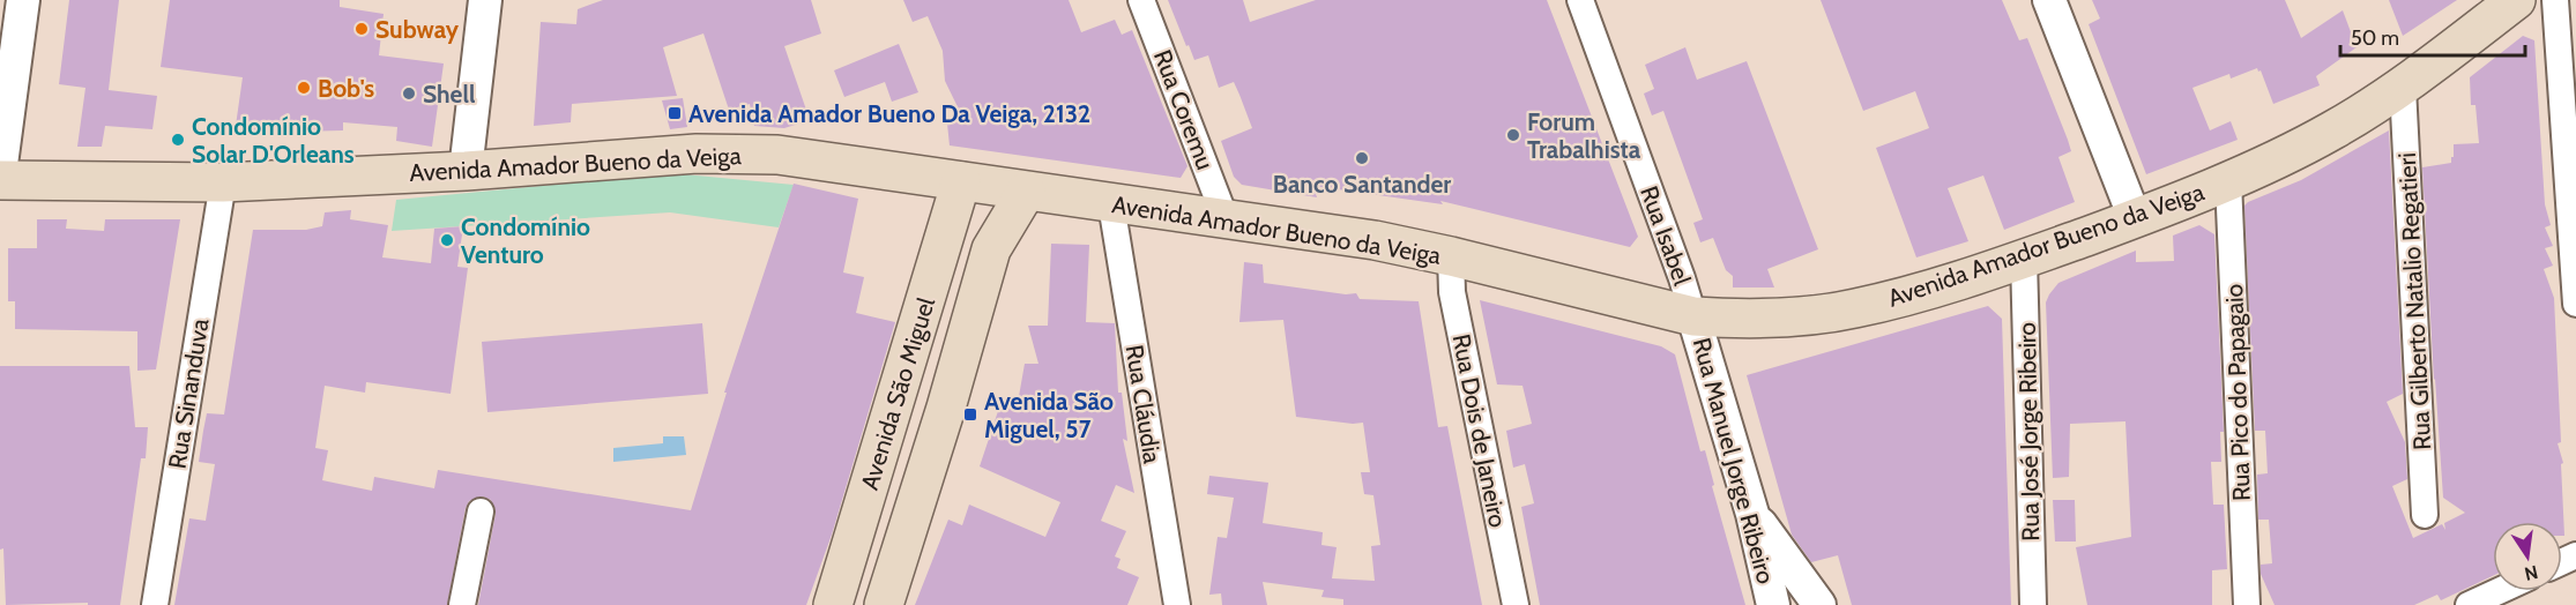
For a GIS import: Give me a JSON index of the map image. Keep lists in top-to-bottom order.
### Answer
{
  "streets": {
    "main road": ["Avenida Amador Bueno da Veiga", "Avenida São Miguel"],
    "street": [
      "Rua Coremu",
      "Rua Isabel",
      "Rua Gilberto Natalio Regatieri",
      "Rua Pico do Papagaio",
      "Rua Sinanduva",
      "Rua Cláudia",
      "Rua Dois de Janeiro",
      "Rua José Jorge Ribeiro",
      "Rua Manuel Jorge Ribeiro"
    ]
  },
  "crossings": [
    ["Rua Coremu", "Avenida Amador Bueno da Veiga"],
    ["Avenida Amador Bueno da Veiga", "Rua Isabel"],
    ["Avenida Amador Bueno da Veiga", "Rua Gilberto Natalio Regatieri"],
    ["Avenida Amador Bueno da Veiga", "Rua Pico do Papagaio"],
    ["Avenida Amador Bueno da Veiga", "Rua Sinanduva"],
    ["Avenida Amador Bueno da Veiga", "Avenida São Miguel"],
    ["Avenida Amador Bueno da Veiga", "Rua Cláudia"],
    ["Avenida Amador Bueno da Veiga", "Rua Dois de Janeiro"],
    ["Avenida Amador Bueno da Veiga", "Rua José Jorge Ribeiro"],
    ["Avenida Amador Bueno da Veiga", "Rua Manuel Jorge Ribeiro"],
    ["Rua Isabel", "Rua Manuel Jorge Ribeiro"]
  ],
  "places": {
    "other": [
      "Subway",
      "Bob's",
      "Shell",
      "Forum Trabalhista",
      "Condomínio Solar D'Orleans",
      "Banco Santander",
      "Condomínio Venturo"
    ],
    "transit": ["Avenida Amador Bueno Da Veiga, 2132", "Avenida São Miguel, 57"]
  },
  "scale_bar": "50 m",
  "north": "bottom"
}
